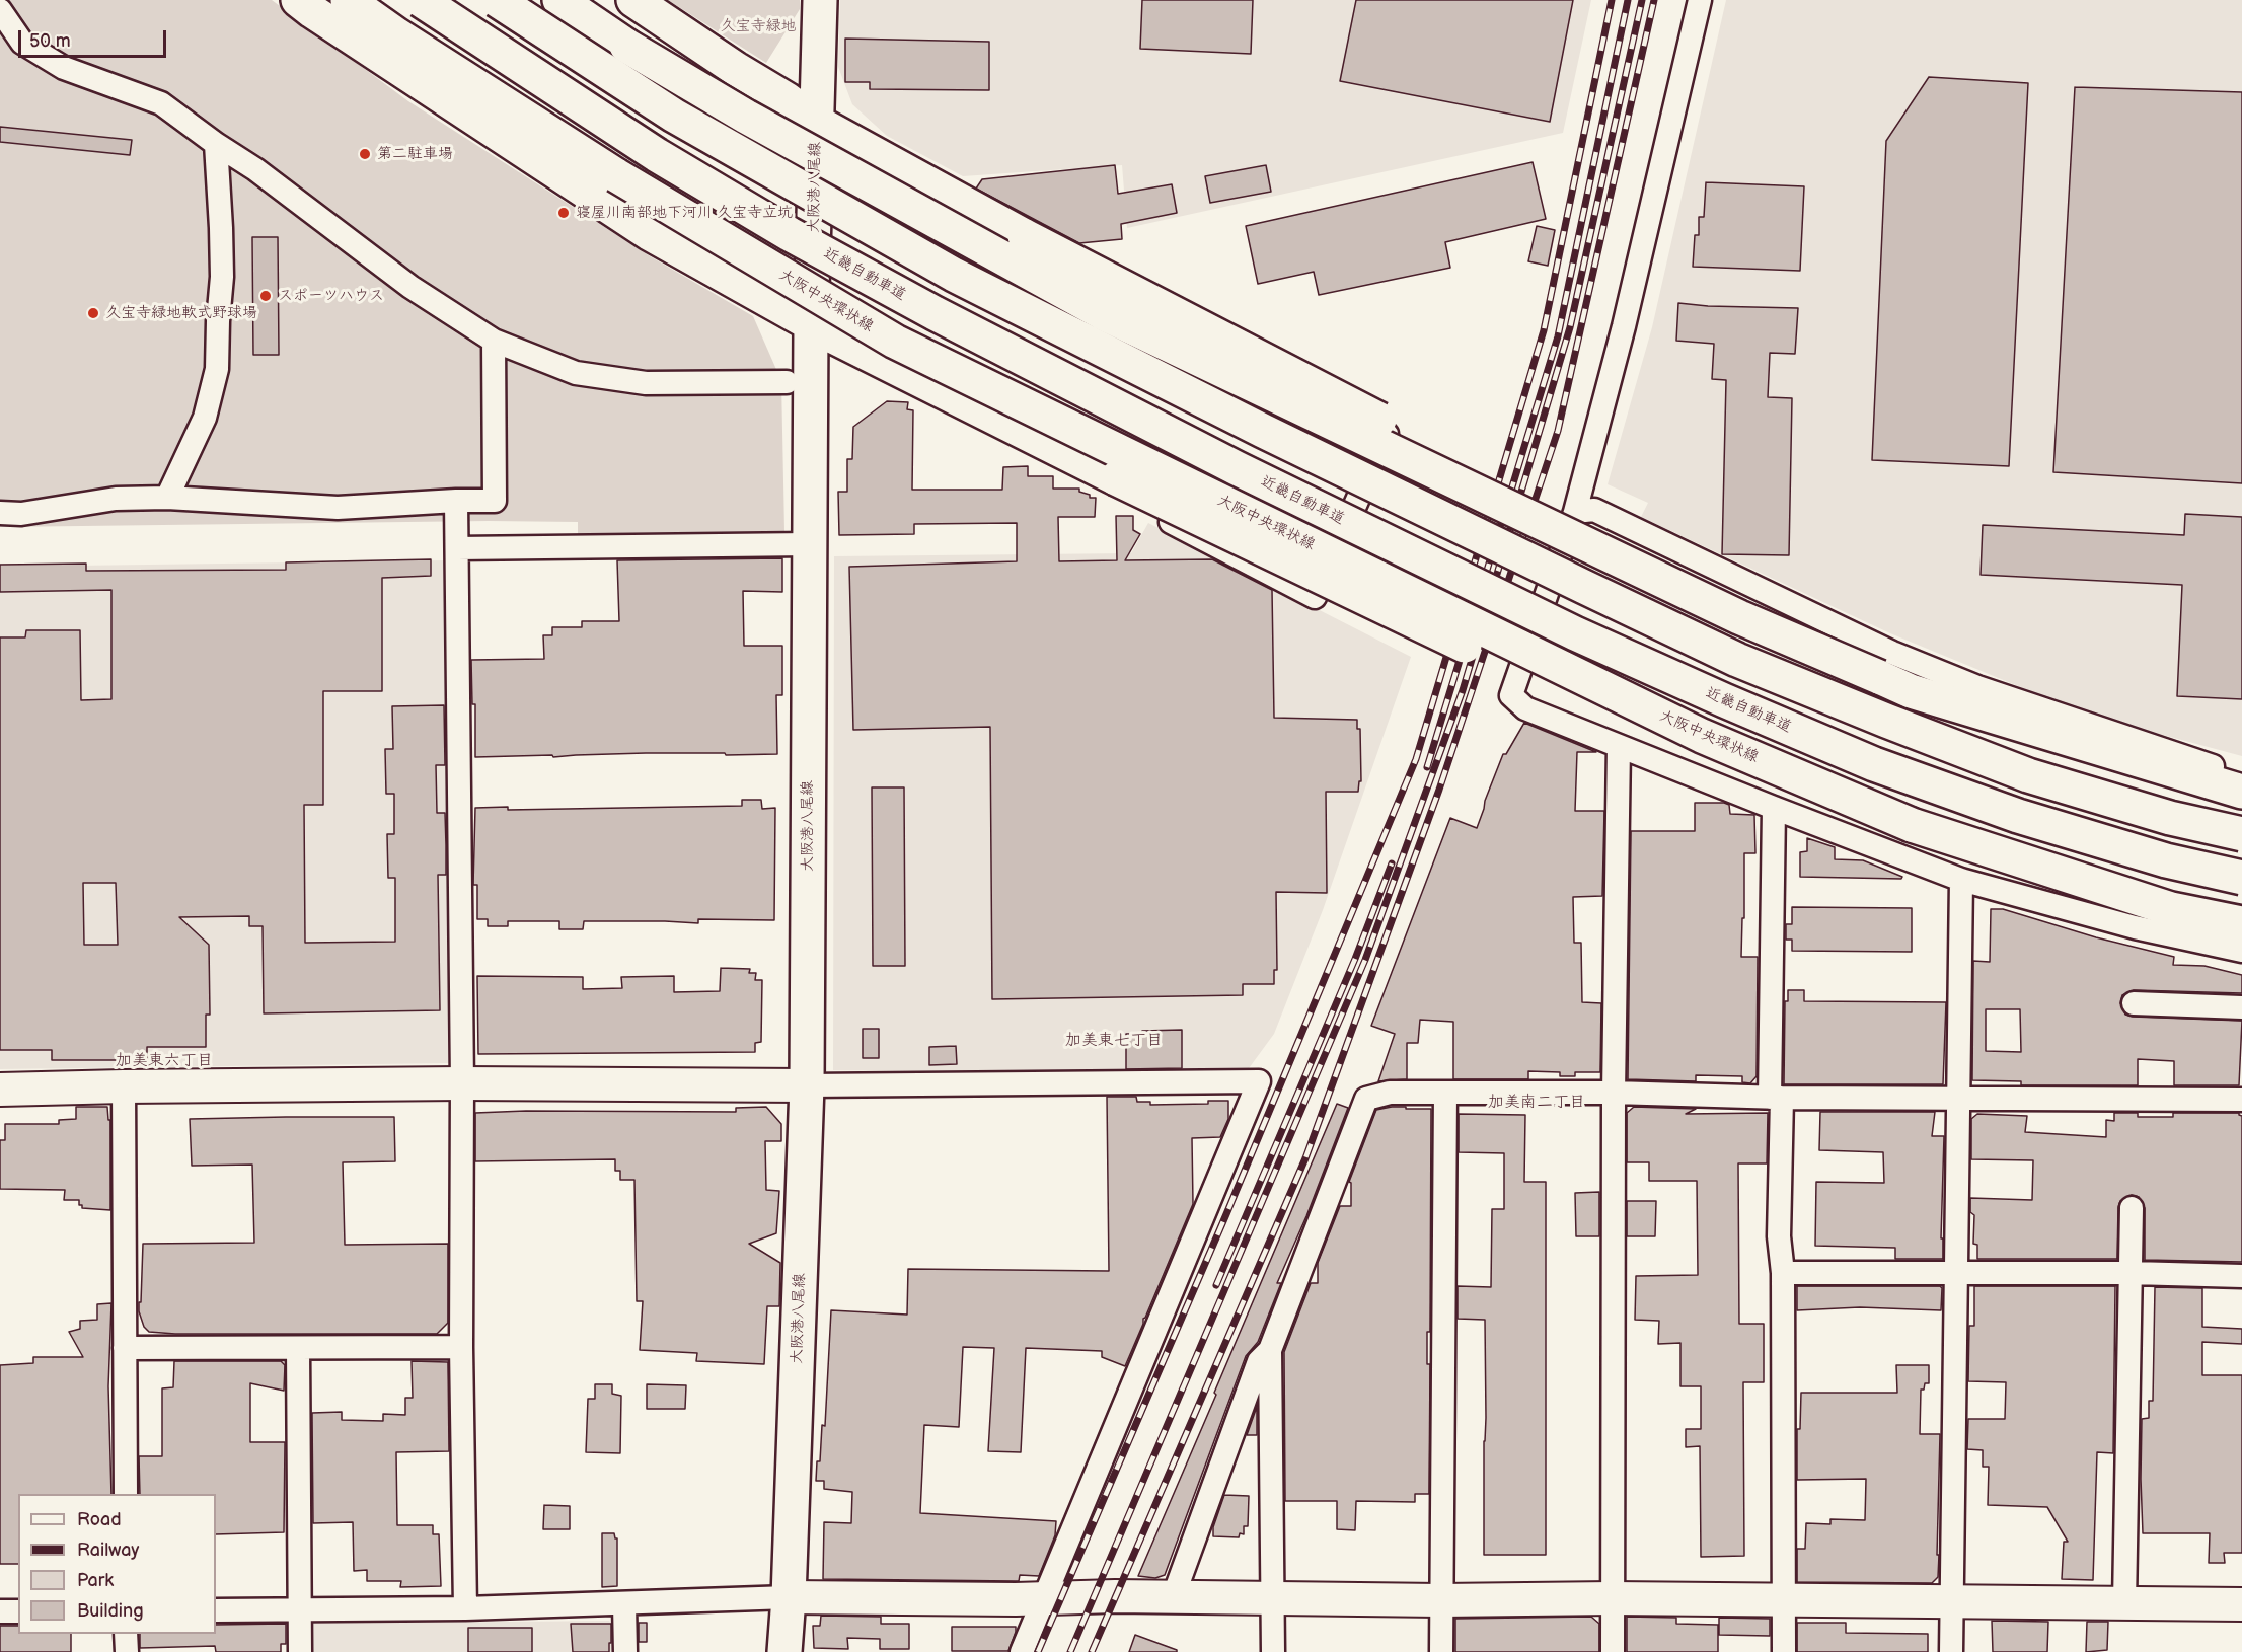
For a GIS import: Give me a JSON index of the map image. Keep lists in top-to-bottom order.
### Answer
{
  "streets": {
    "main road": ["大阪港八尾線", "近畿自動車道", "大阪中央環状線"]
  },
  "districts": ["加美東七丁目", "加美東六丁目", "加美南二丁目"],
  "parks": ["久宝寺緑地"],
  "places": [
    "第二駐車場",
    "寝屋川南部地下河川 久宝寺立坑",
    "スポーツハウス",
    "久宝寺緑地軟式野球場"
  ],
  "legend": [
    "Road",
    "Railway",
    "Park",
    "Building"
  ],
  "scale_bar": "50 m"
}
